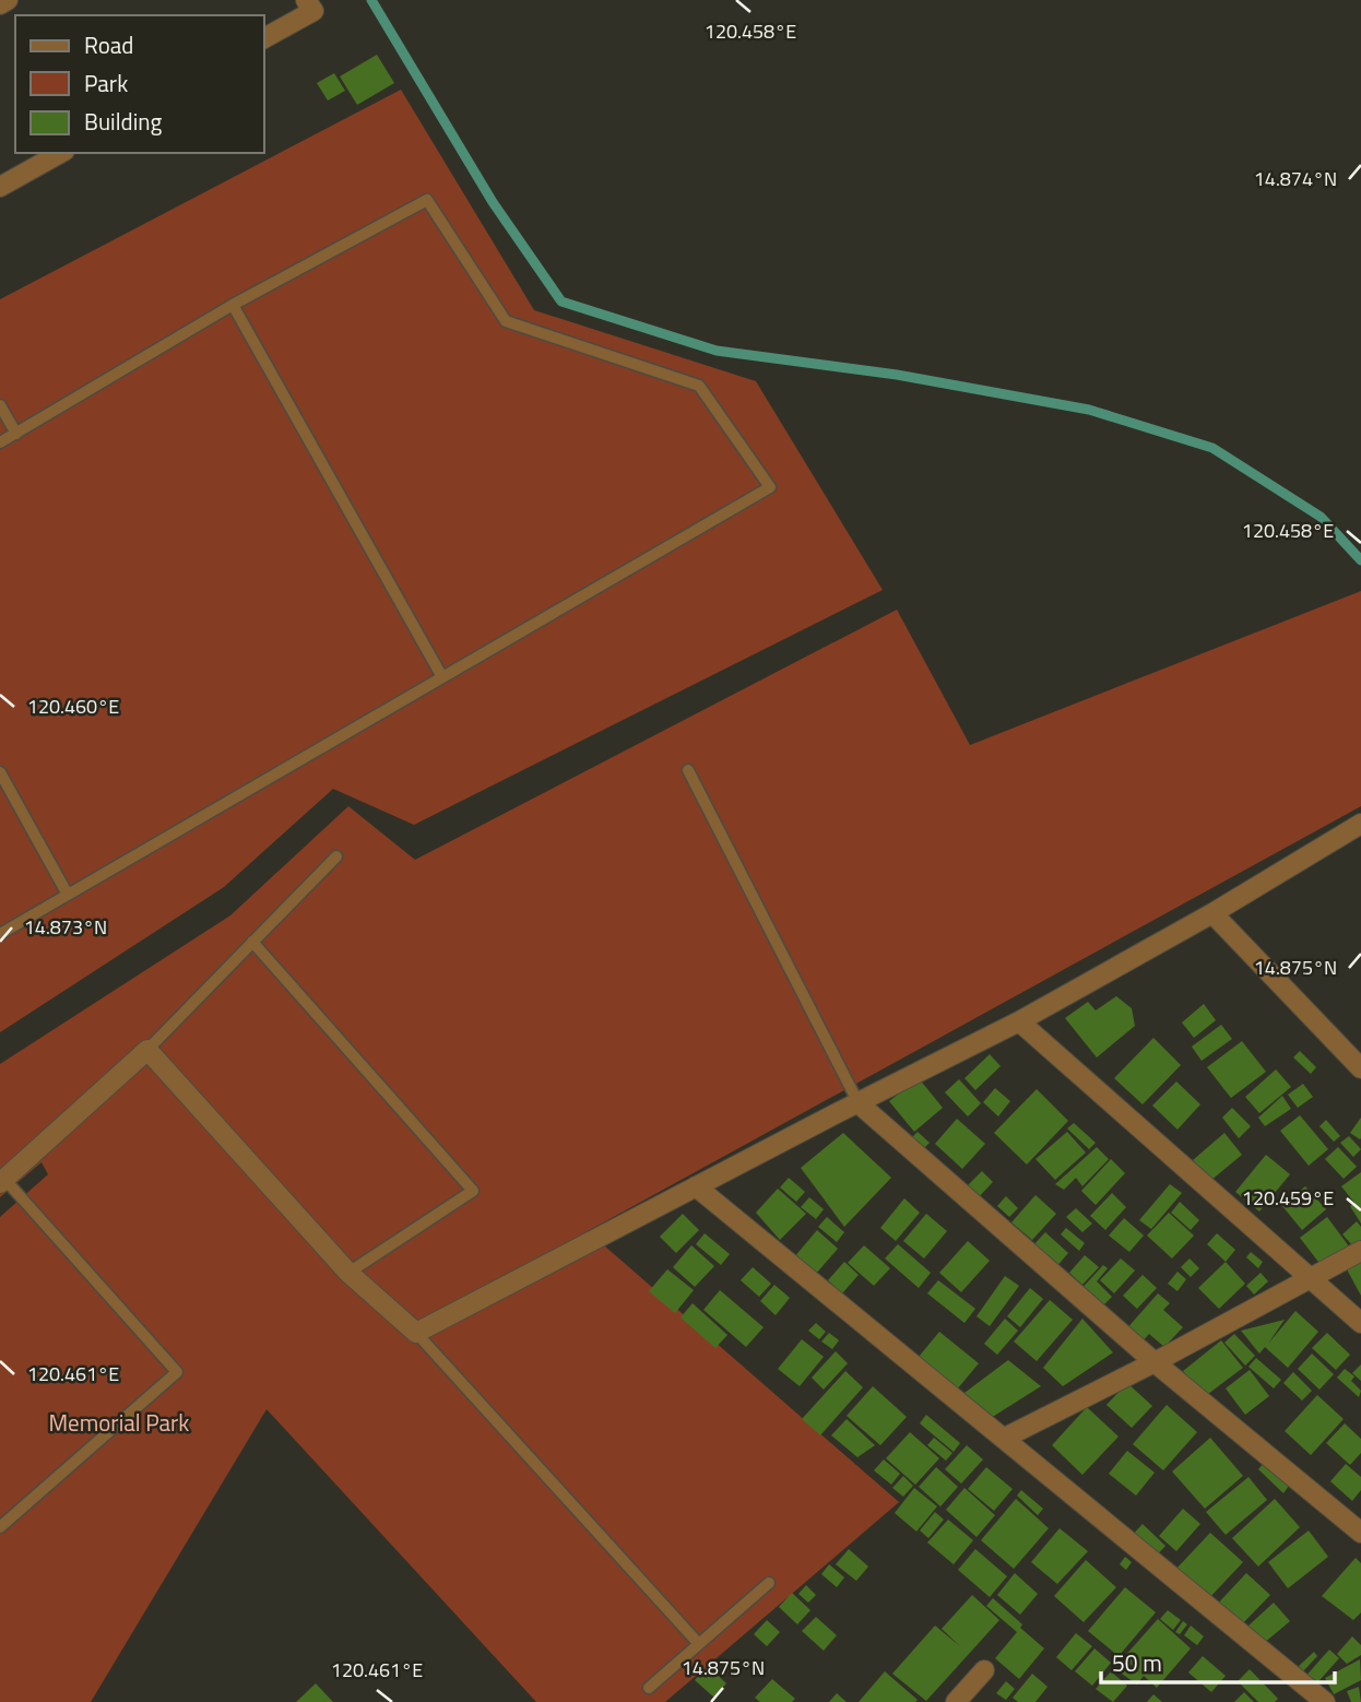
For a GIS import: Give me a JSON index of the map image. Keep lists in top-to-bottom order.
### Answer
{
  "parks": ["Memorial Park"],
  "legend": ["Road", "Park", "Building"],
  "scale_bar": "50 m",
  "coordinates": [
    "120.458°E",
    "14.874°N",
    "120.460°E",
    "14.873°N",
    "14.875°N",
    "120.459°E",
    "120.461°E"
  ]
}
